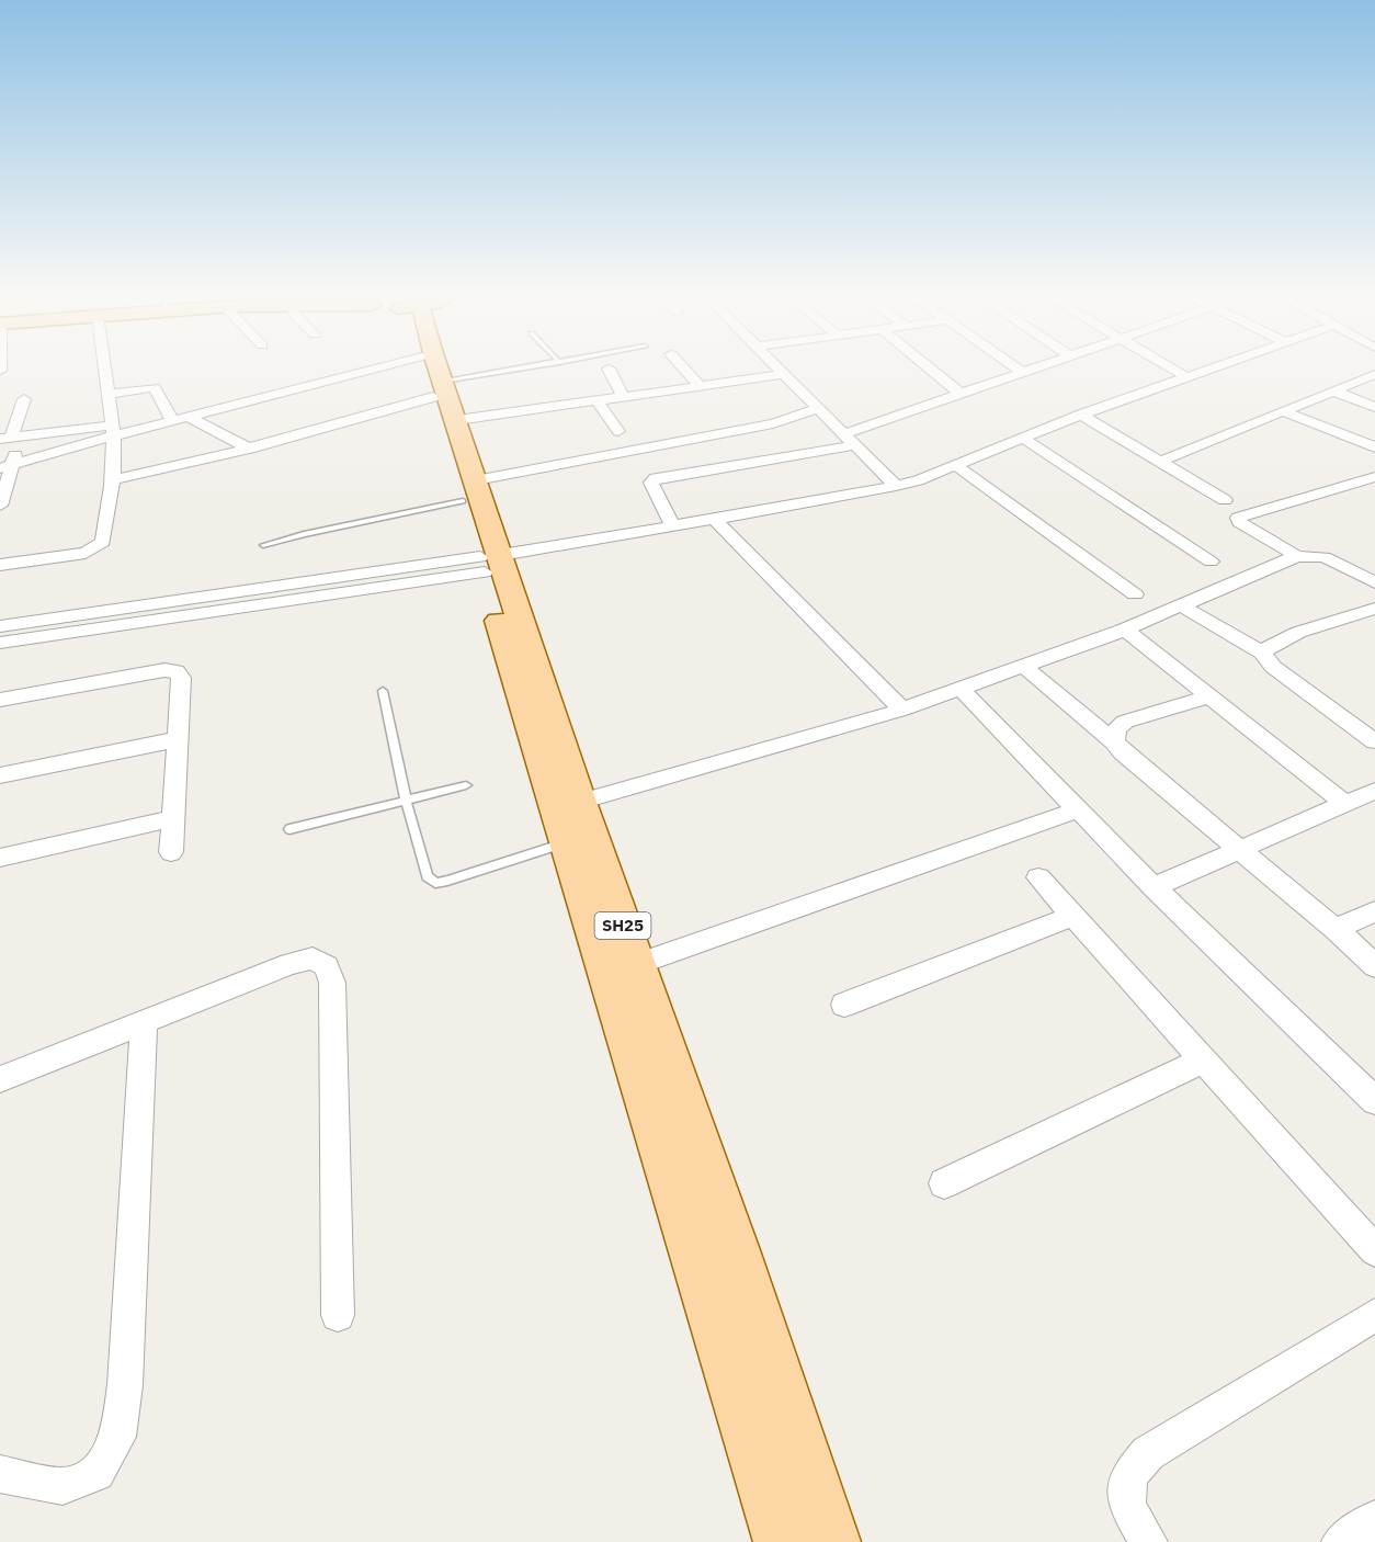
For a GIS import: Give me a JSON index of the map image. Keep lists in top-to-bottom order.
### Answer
{
  "streets": {
    "main road": ["SH25"]
  }
}
